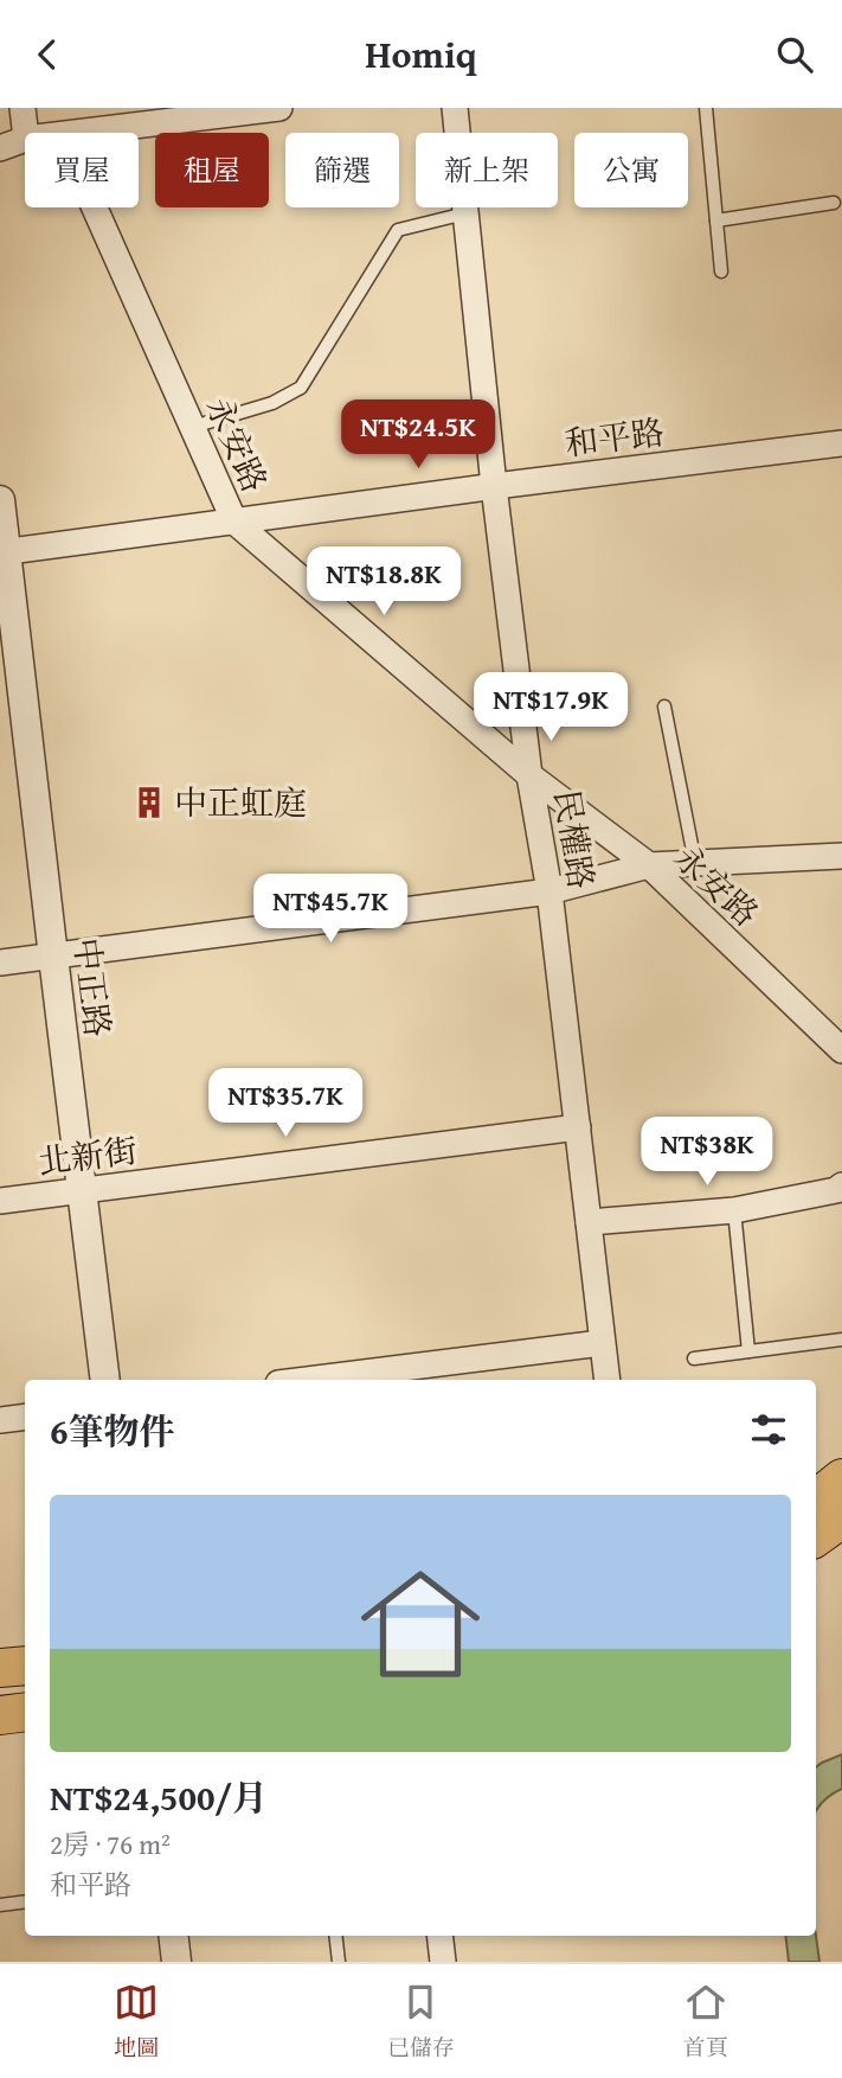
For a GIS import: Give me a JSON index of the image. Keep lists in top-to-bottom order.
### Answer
{
  "streets": {
    "street": [
      "和平路",
      "永安路",
      "民權路",
      "中正路",
      "北新街"
    ]
  },
  "crossings": [
    ["和平路", "永安路"],
    ["和平路", "民權路"],
    ["和平路", "中正路"],
    ["永安路", "民權路"],
    ["民權路", "北新街"],
    ["中正路", "北新街"]
  ],
  "places": {
    "building": ["中正虹庭"]
  },
  "page": {
    "header": "Homiq",
    "chip": [
      "買屋",
      "租屋",
      "篩選",
      "新上架",
      "公寓"
    ],
    "price": [
      "NT$24.5K",
      "NT$18.8K",
      "NT$17.9K",
      "NT$45.7K",
      "NT$35.7K",
      "NT$38K"
    ],
    "heading": "6筆物件",
    "list": [
      {
        "name": "NT$24,500/月",
        "note": "2房 · 76 m² · 和平路"
      }
    ],
    "tabs": ["地圖", "已儲存", "首頁"]
  }
}
